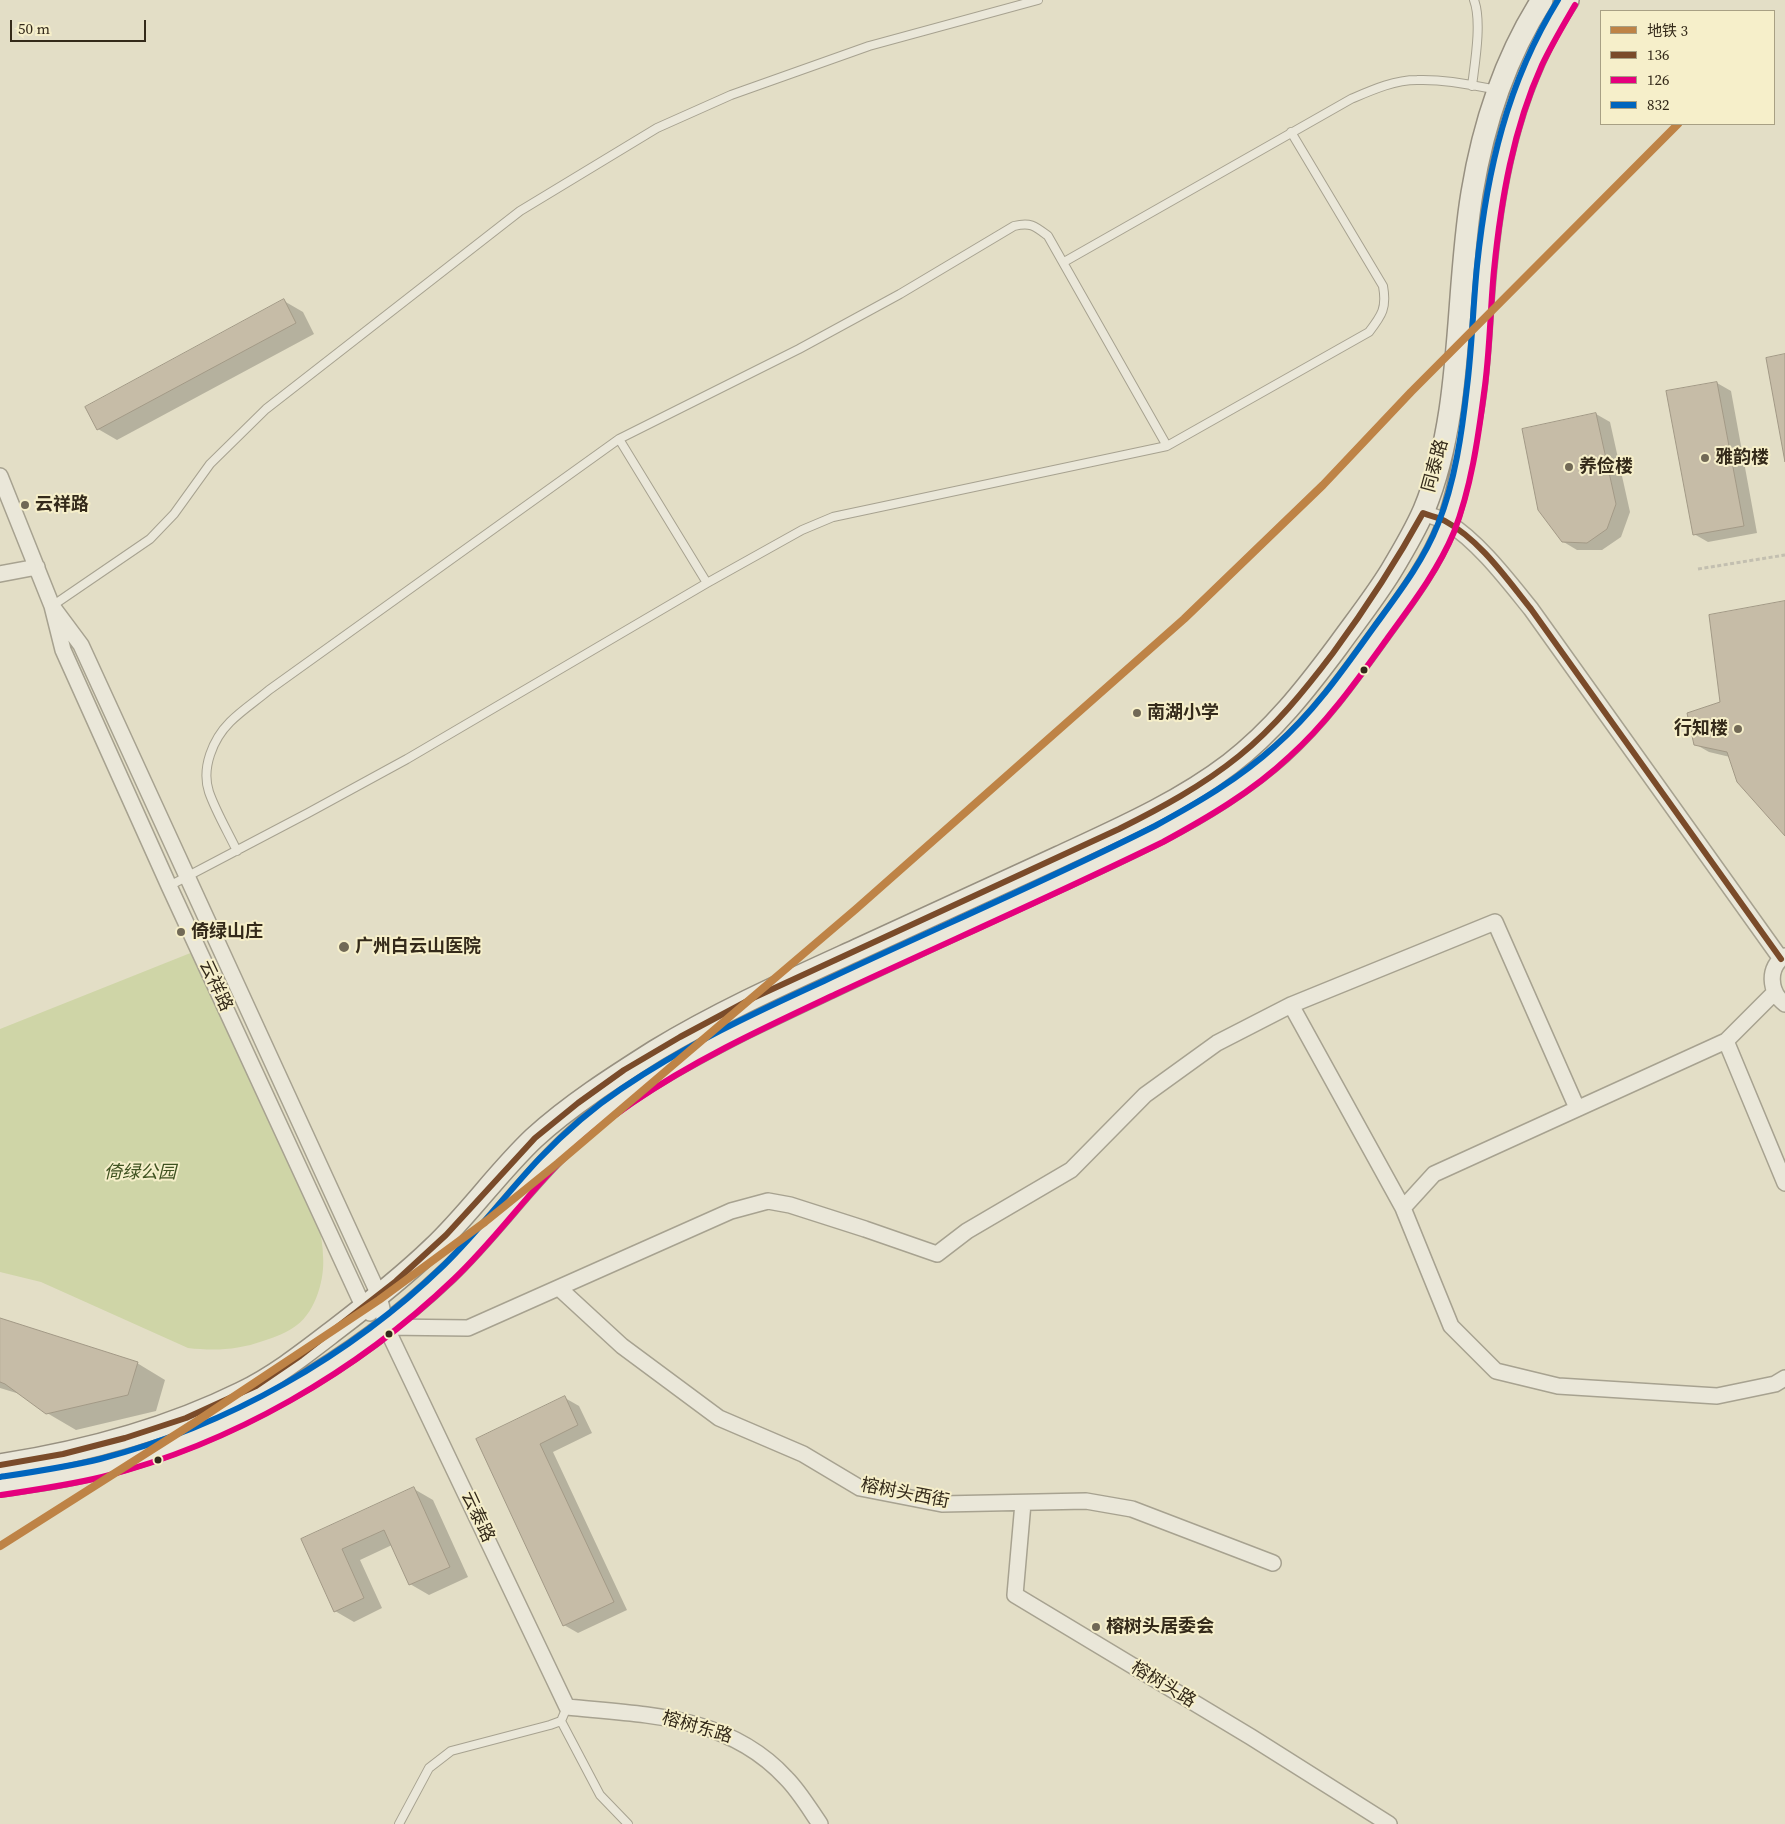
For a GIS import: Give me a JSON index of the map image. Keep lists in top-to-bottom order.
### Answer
{
  "streets": {
    "main road": ["同泰路"],
    "street": [
      "云祥路",
      "榕树头西街",
      "云泰路",
      "榕树头路",
      "榕树东路"
    ]
  },
  "crossings": [
    ["同泰路", "云祥路"],
    ["同泰路", "云泰路"],
    ["云祥路", "云泰路"],
    ["榕树头西街", "榕树头路"],
    ["云泰路", "榕树东路"]
  ],
  "parks": ["倚绿公园"],
  "places": [
    "雅韵楼",
    "养俭楼",
    "云祥路",
    "南湖小学",
    "行知楼",
    "倚绿山庄",
    "广州白云山医院",
    "榕树头居委会"
  ],
  "lines": [
    "transit line 832",
    "transit line 126",
    "metro line 3",
    "transit line 136"
  ],
  "legend": [
    "地铁 3",
    "136",
    "126",
    "832"
  ],
  "scale_bar": "50 m"
}
